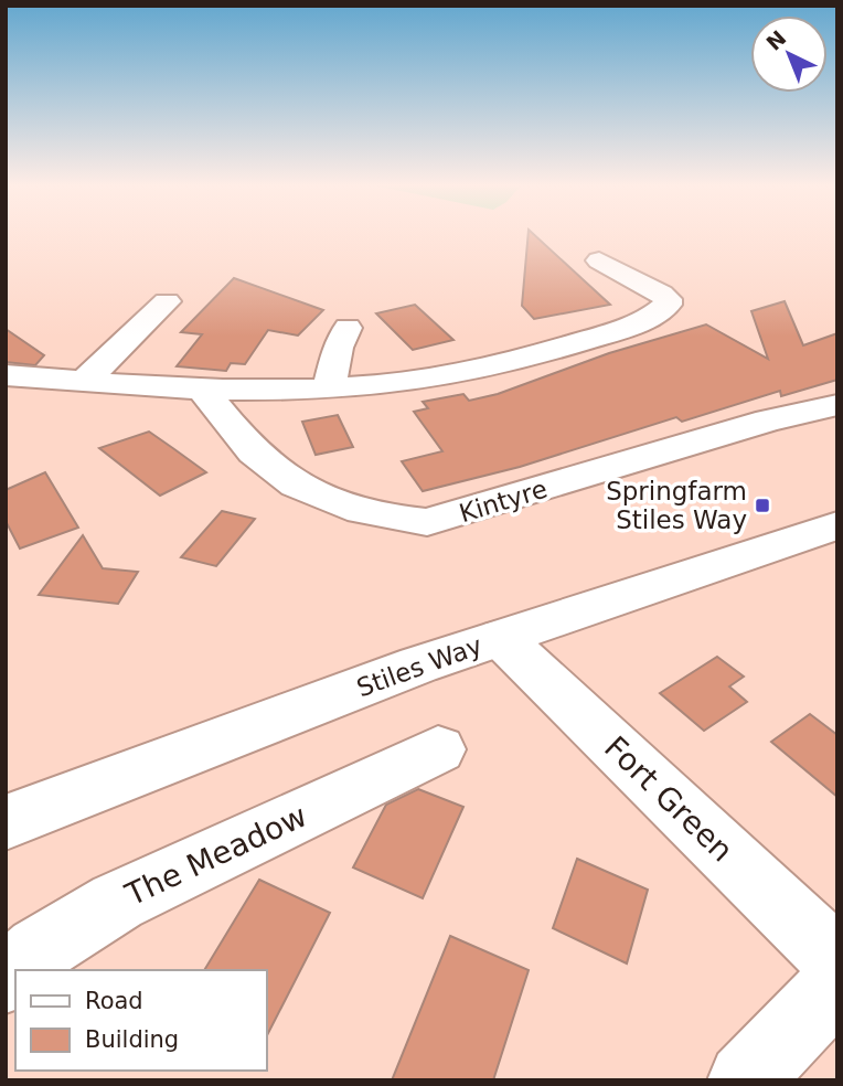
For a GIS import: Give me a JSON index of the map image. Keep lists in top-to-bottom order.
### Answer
{
  "streets": {
    "street": [
      "Kintyre",
      "Stiles Way",
      "Fort Green",
      "The Meadow"
    ]
  },
  "crossings": [
    ["Stiles Way", "Fort Green"]
  ],
  "places": {
    "transit": ["Springfarm Stiles Way"]
  },
  "legend": ["Road", "Building"],
  "north": "top left"
}
